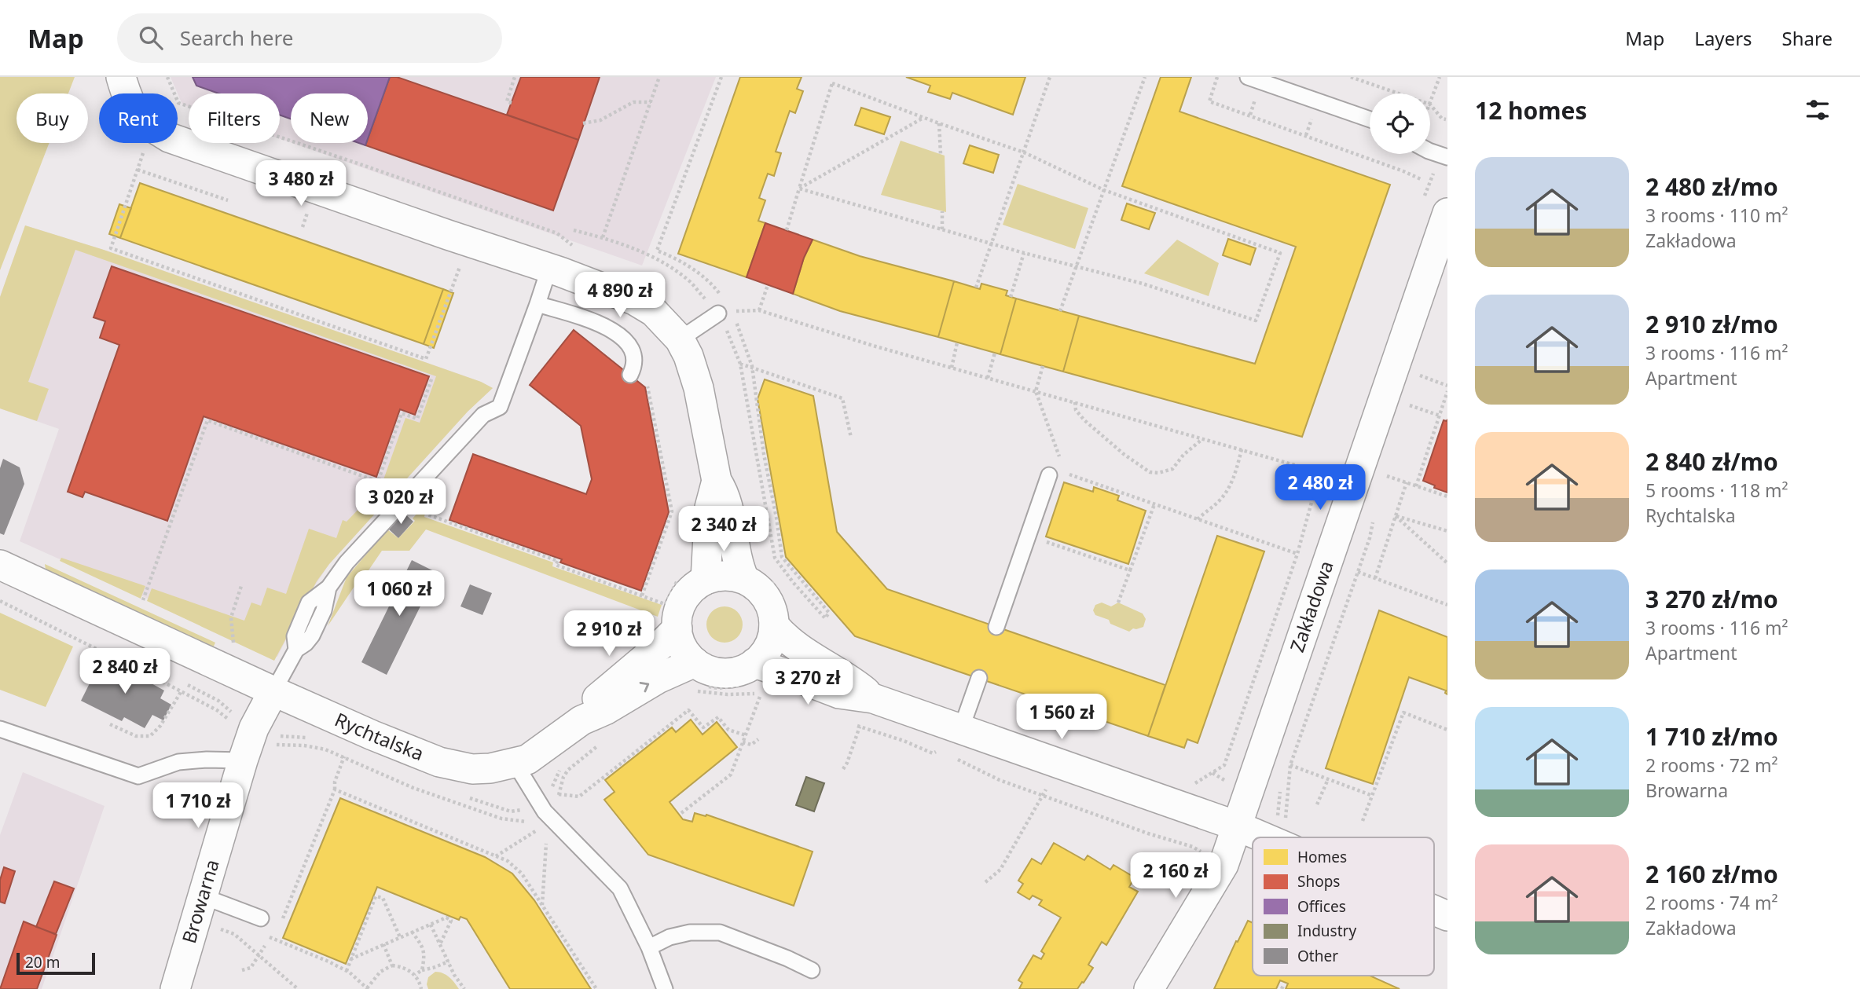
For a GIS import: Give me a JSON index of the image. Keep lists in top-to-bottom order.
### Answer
{
  "streets": {
    "street": ["Zakładowa", "Rychtalska", "Browarna"]
  },
  "crossings": [
    ["Rychtalska", "Browarna"]
  ],
  "legend": [
    "Homes",
    "Shops",
    "Offices",
    "Industry",
    "Other"
  ],
  "scale_bar": "20 m",
  "page": {
    "header": "Map",
    "search": "Search here",
    "nav": ["Map", "Layers", "Share"],
    "heading": "12 homes",
    "chip": [
      "Buy",
      "Rent",
      "Filters",
      "New"
    ],
    "list": [
      {
        "name": "2 480 zł/mo",
        "note": "3 rooms · 110 m² · Zakładowa"
      },
      {
        "name": "2 910 zł/mo",
        "note": "3 rooms · 116 m² · Apartment"
      },
      {
        "name": "2 840 zł/mo",
        "note": "5 rooms · 118 m² · Rychtalska"
      },
      {
        "name": "3 270 zł/mo",
        "note": "3 rooms · 116 m² · Apartment"
      },
      {
        "name": "1 710 zł/mo",
        "note": "2 rooms · 72 m² · Browarna"
      },
      {
        "name": "2 160 zł/mo",
        "note": "2 rooms · 74 m² · Zakładowa"
      }
    ],
    "price": [
      "3 480 zł",
      "4 890 zł",
      "2 480 zł",
      "3 020 zł",
      "2 340 zł",
      "1 060 zł",
      "2 910 zł",
      "2 840 zł",
      "3 270 zł",
      "1 560 zł",
      "1 710 zł",
      "2 160 zł"
    ],
    "scale": "20 m"
  }
}
